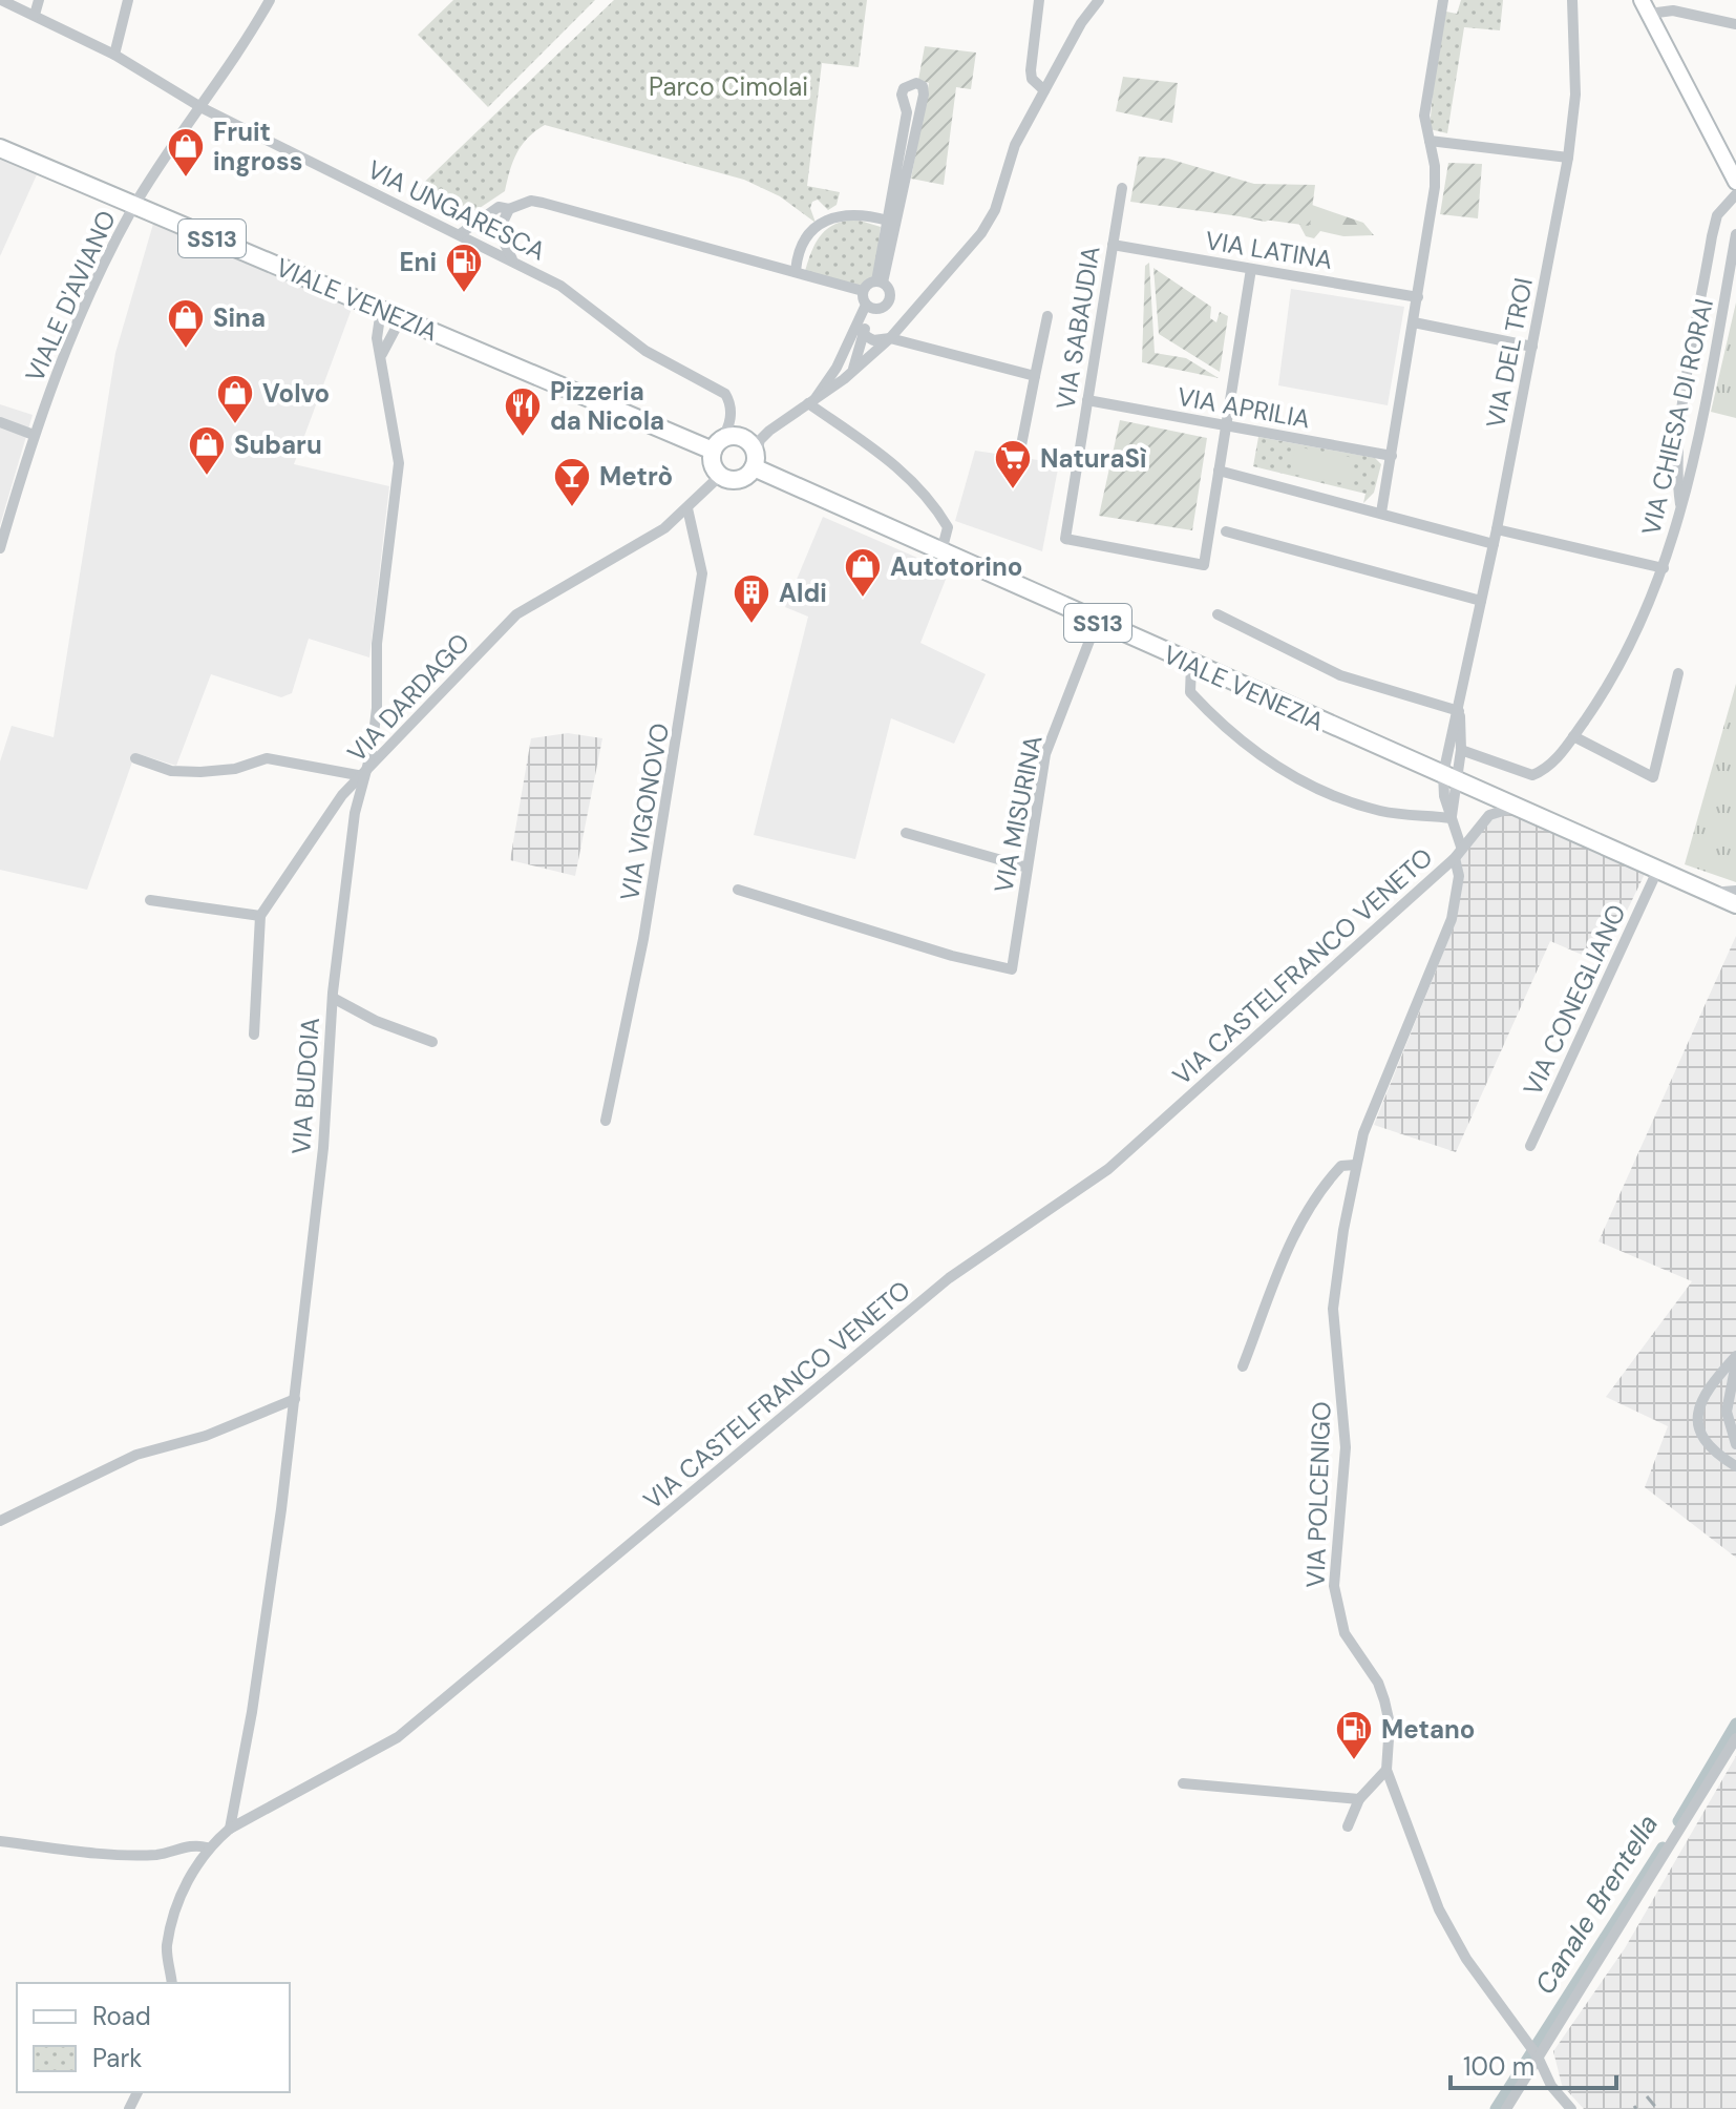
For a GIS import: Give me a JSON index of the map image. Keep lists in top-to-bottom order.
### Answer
{
  "streets": {
    "main road": ["SS13", "VIALE VENEZIA"],
    "street": [
      "VIA UNGARESCA",
      "VIA LATINA",
      "VIALE D'AVIANO",
      "VIA SABAUDIA",
      "VIA DEL TROI",
      "VIA APRILIA",
      "VIA CHIESA DI RORAI",
      "VIA DARDAGO",
      "VIA VIGONOVO",
      "VIA MISURINA",
      "VIA CASTELFRANCO VENETO",
      "VIA CONEGLIANO",
      "VIA BUDOIA",
      "VIA POLCENIGO"
    ]
  },
  "crossings": [
    ["VIA UNGARESCA", "VIALE D'AVIANO"],
    ["VIA UNGARESCA", "VIALE VENEZIA"],
    ["VIA UNGARESCA", "VIA DARDAGO"],
    ["VIA LATINA", "VIA SABAUDIA"],
    ["VIALE D'AVIANO", "VIALE VENEZIA"],
    ["VIALE VENEZIA", "VIA DEL TROI"],
    ["VIALE VENEZIA", "VIA DARDAGO"],
    ["VIALE VENEZIA", "VIA MISURINA"],
    ["VIALE VENEZIA", "VIA CASTELFRANCO VENETO"],
    ["VIALE VENEZIA", "VIA CONEGLIANO"],
    ["VIALE VENEZIA", "VIA BUDOIA"],
    ["VIA SABAUDIA", "VIA APRILIA"],
    ["VIA DEL TROI", "VIA CHIESA DI RORAI"],
    ["VIA DEL TROI", "VIA CASTELFRANCO VENETO"],
    ["VIA DARDAGO", "VIA VIGONOVO"],
    ["VIA DARDAGO", "VIA BUDOIA"],
    ["VIA CASTELFRANCO VENETO", "VIA BUDOIA"],
    ["VIA CASTELFRANCO VENETO", "VIA POLCENIGO"]
  ],
  "water": ["Canale Brentella"],
  "parks": ["Parco Cimolai"],
  "places": {
    "shop": [
      "Fruit ingross",
      "Sina",
      "Volvo",
      "Subaru",
      "Autotorino"
    ],
    "fuel station": ["Eni", "Metano"],
    "restaurant": ["Pizzeria da Nicola"],
    "supermarket": ["NaturaSì"],
    "bar": ["Metrò"],
    "building": ["Aldi"]
  },
  "legend": ["Road", "Park"],
  "scale_bar": "100 m"
}
